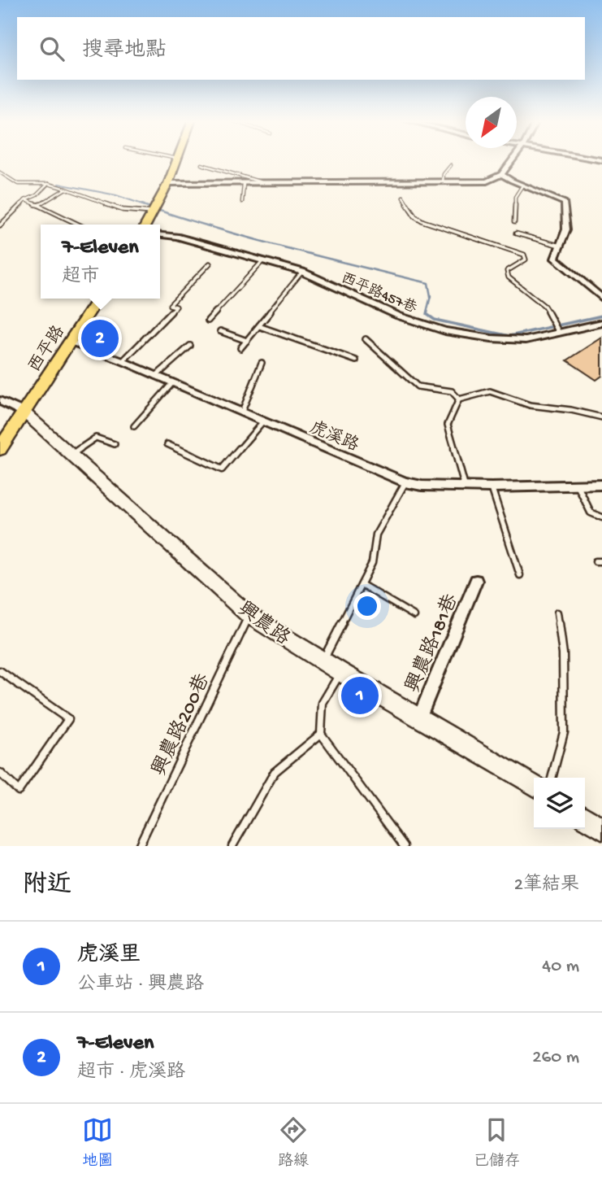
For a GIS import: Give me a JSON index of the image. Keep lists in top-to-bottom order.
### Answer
{
  "streets": {
    "main road": ["西平路"],
    "street": [
      "西平路457巷",
      "虎溪路",
      "興農路",
      "興農路181巷"
    ],
    "lane": ["興農路200巷"]
  },
  "crossings": [
    ["西平路", "虎溪路"],
    ["西平路", "興農路"],
    ["興農路", "興農路181巷"],
    ["興農路", "興農路200巷"]
  ],
  "north": "bottom left",
  "page": {
    "search": "搜尋地點",
    "popup": ["7-Eleven", "超市"],
    "pins": ["2", "1"],
    "heading": ["附近", "2筆結果"],
    "list": [
      {
        "mark": "1",
        "name": "虎溪里",
        "note": "公車站 · 興農路",
        "value": "40 m"
      },
      {
        "mark": "2",
        "name": "7-Eleven",
        "note": "超市 · 虎溪路",
        "value": "260 m"
      }
    ],
    "nav": ["地圖", "路線", "已儲存"]
  }
}
